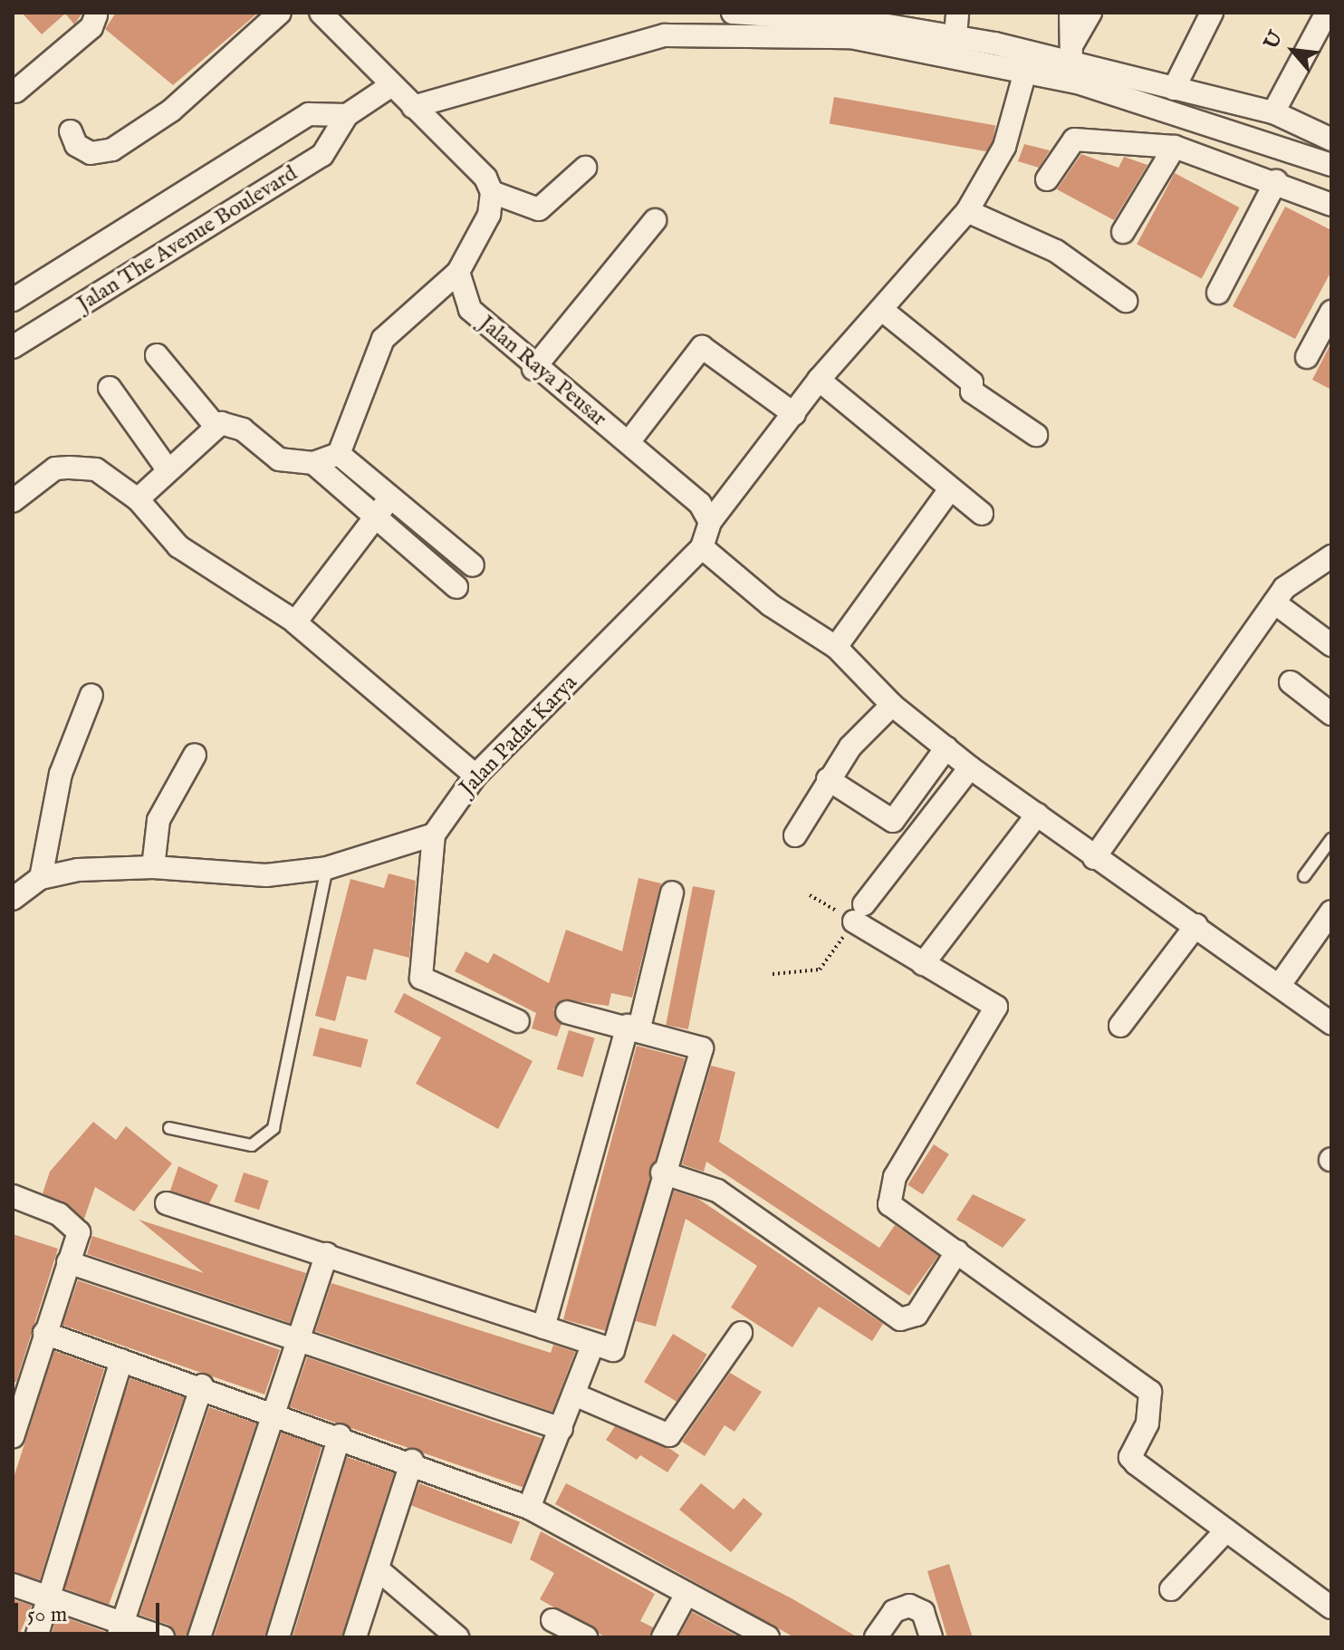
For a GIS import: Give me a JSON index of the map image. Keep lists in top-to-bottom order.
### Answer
{
  "streets": {
    "street": ["Jalan The Avenue Boulevard", "Jalan Raya Peusar", "Jalan Padat Karya"]
  },
  "scale_bar": "50 m",
  "north": "top left"
}
